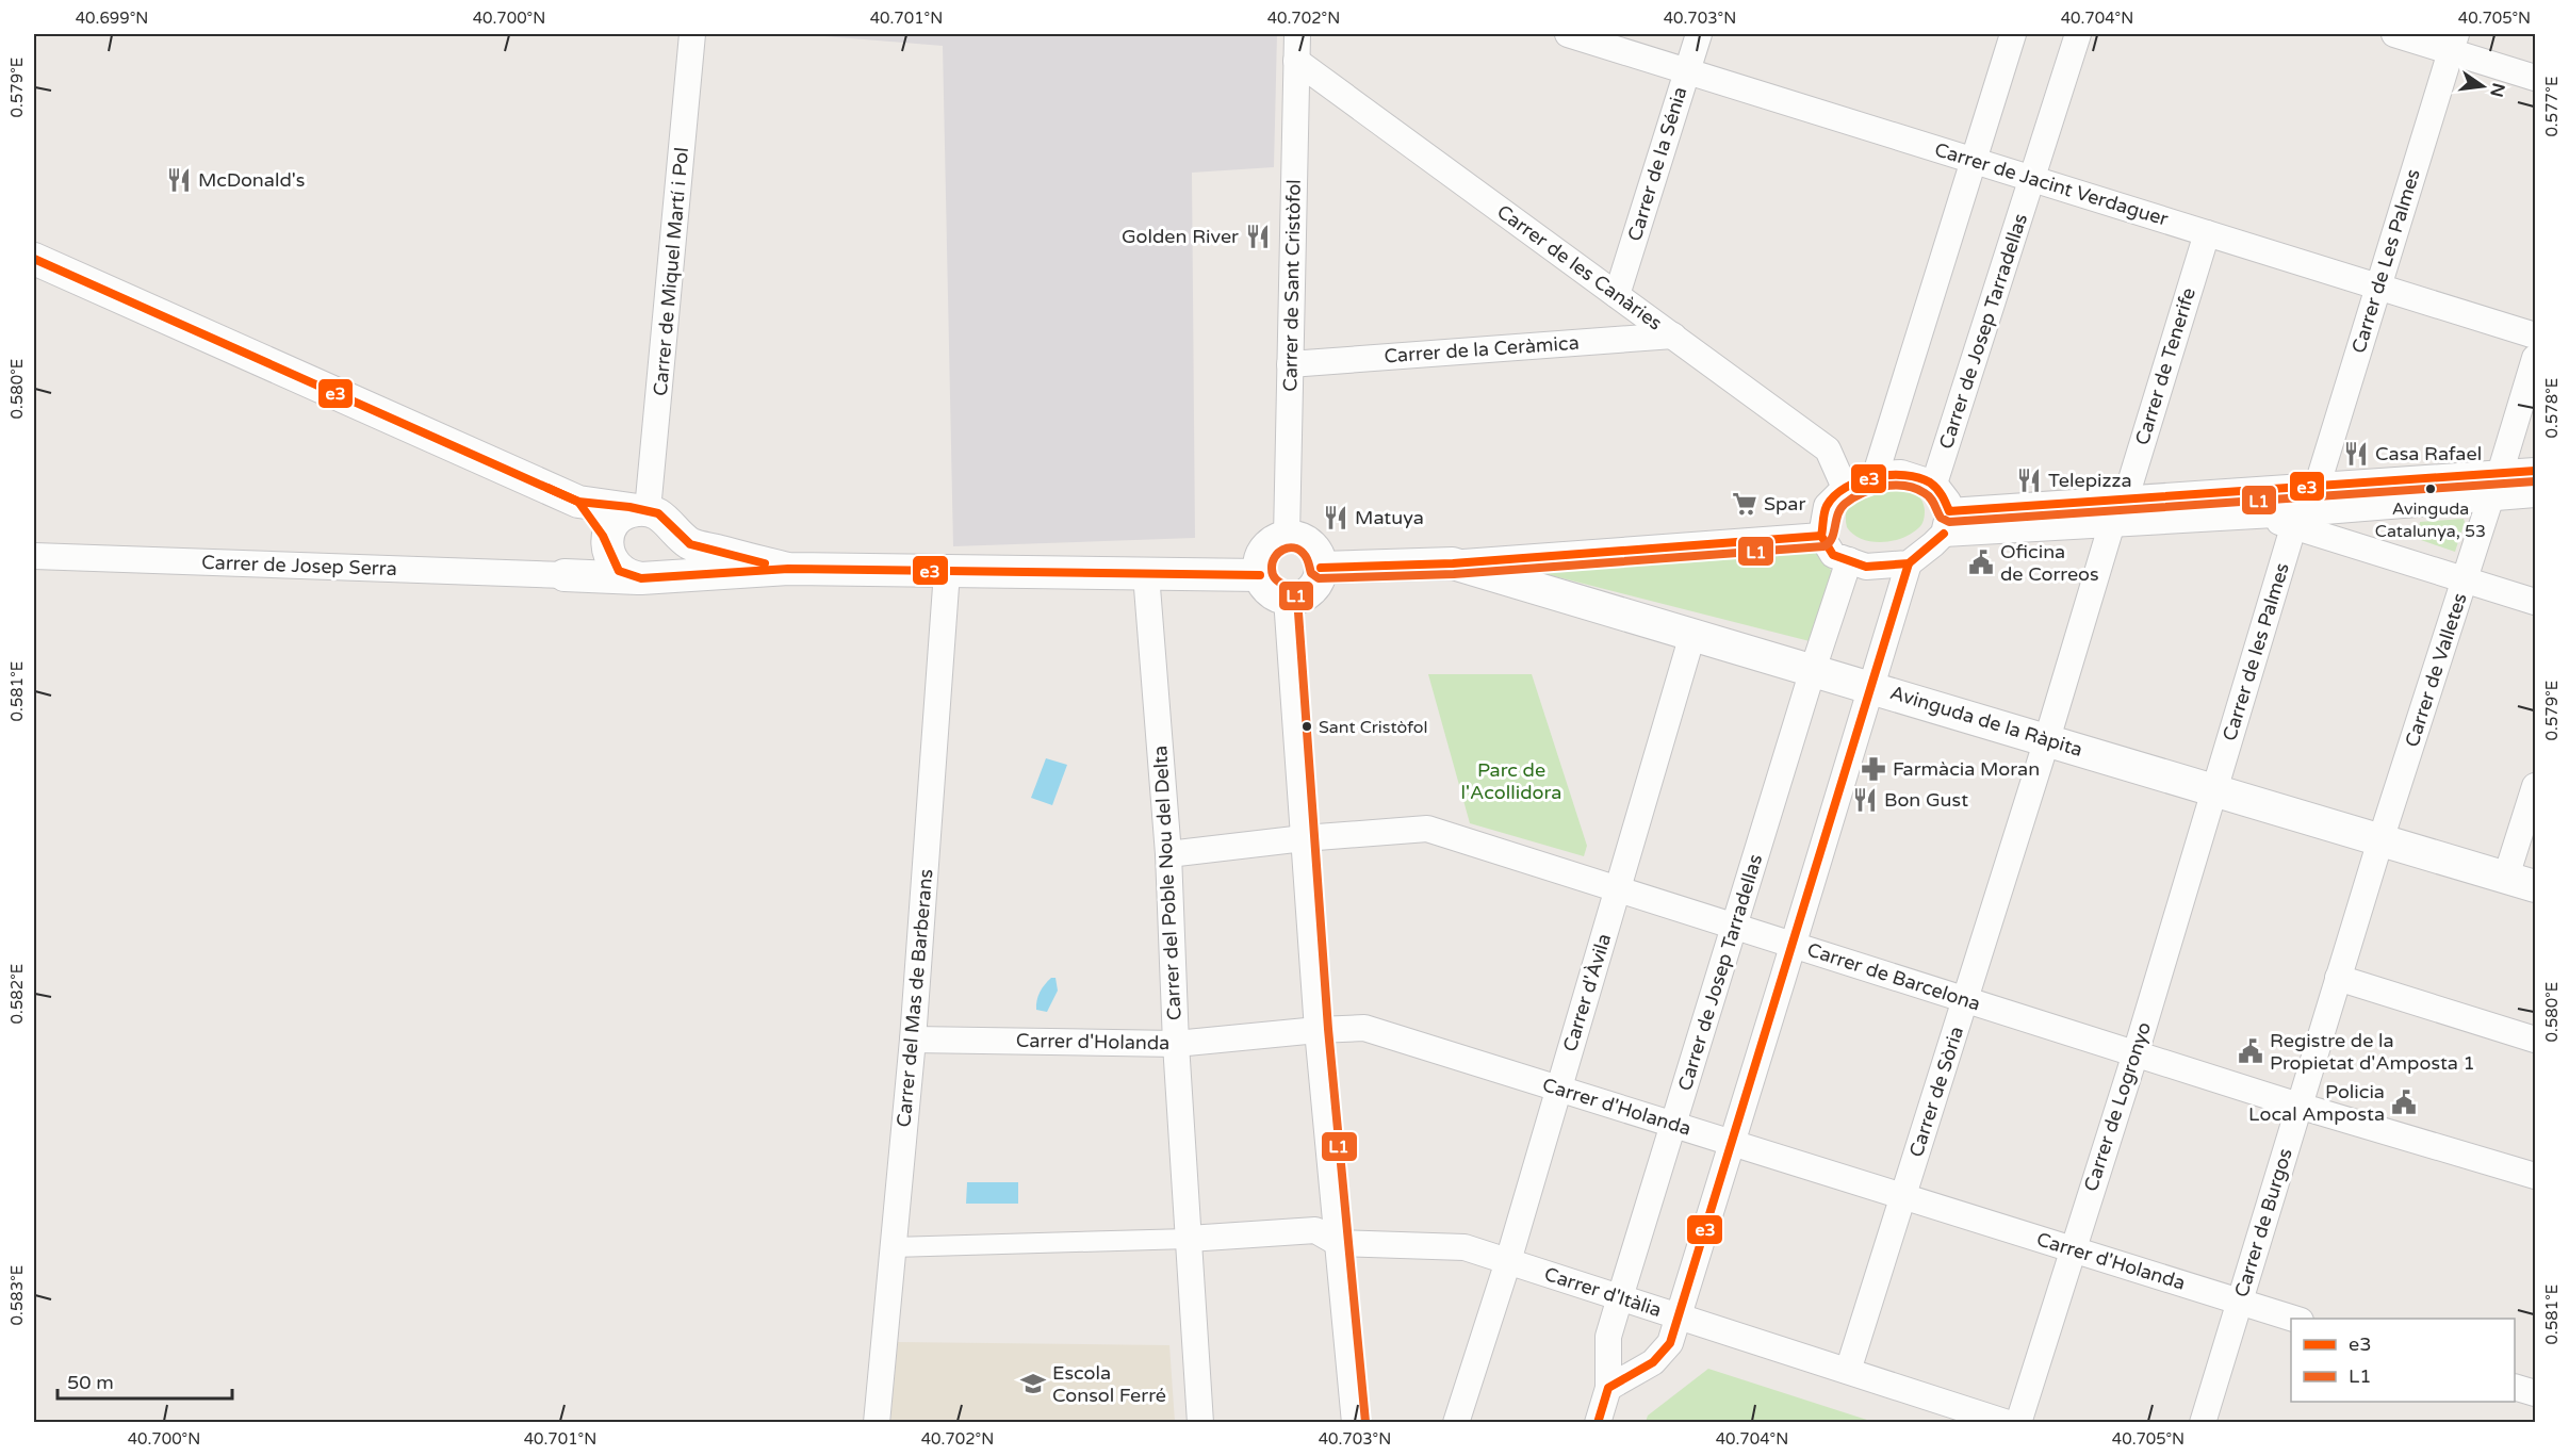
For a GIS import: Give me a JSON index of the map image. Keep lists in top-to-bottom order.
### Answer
{
  "streets": {
    "street": [
      "Carrer de la Sénia",
      "Carrer de Jacint Verdaguer",
      "Carrer de Les Palmes",
      "Carrer de les Canàries",
      "Carrer de Miquel Martí i Pol",
      "Carrer de Sant Cristòfol",
      "Carrer de Josep Tarradellas",
      "Carrer de la Ceràmica",
      "Carrer de Tenerife",
      "Carrer de Josep Serra",
      "Carrer de les Palmes",
      "Carrer de Valletes",
      "Avinguda de la Ràpita",
      "Carrer del Poble Nou del Delta",
      "Carrer de Barcelona",
      "Carrer d'Àvila",
      "Carrer del Mas de Barberans",
      "Carrer d'Holanda",
      "Carrer de Sòria",
      "Carrer de Logronyo",
      "Carrer de Burgos",
      "Carrer d'Itàlia"
    ]
  },
  "crossings": [
    ["Carrer de la Sénia", "Carrer de Jacint Verdaguer"],
    ["Carrer de la Sénia", "Carrer de les Canàries"],
    ["Carrer de Jacint Verdaguer", "Carrer de Les Palmes"],
    ["Carrer de Jacint Verdaguer", "Carrer de Josep Tarradellas"],
    ["Carrer de Jacint Verdaguer", "Carrer de Tenerife"],
    ["Carrer de les Canàries", "Carrer de Sant Cristòfol"],
    ["Carrer de les Canàries", "Carrer de Josep Tarradellas"],
    ["Carrer de les Canàries", "Carrer de la Ceràmica"],
    ["Carrer de Sant Cristòfol", "Carrer de la Ceràmica"],
    ["Carrer de Sant Cristòfol", "Avinguda de la Ràpita"],
    ["Carrer de Josep Tarradellas", "Avinguda de la Ràpita"],
    ["Carrer de Josep Tarradellas", "Carrer de Barcelona"],
    ["Carrer de Josep Tarradellas", "Carrer d'Holanda"],
    ["Carrer de Josep Tarradellas", "Carrer d'Itàlia"],
    ["Carrer de les Palmes", "Avinguda de la Ràpita"],
    ["Carrer de les Palmes", "Carrer de Logronyo"],
    ["Carrer de Valletes", "Avinguda de la Ràpita"],
    ["Carrer de Valletes", "Carrer de Burgos"],
    ["Avinguda de la Ràpita", "Carrer d'Àvila"],
    ["Avinguda de la Ràpita", "Carrer de Sòria"],
    ["Avinguda de la Ràpita", "Carrer de Logronyo"],
    ["Avinguda de la Ràpita", "Carrer de Burgos"],
    ["Carrer del Poble Nou del Delta", "Carrer de Barcelona"],
    ["Carrer del Poble Nou del Delta", "Carrer d'Holanda"],
    ["Carrer del Poble Nou del Delta", "Carrer d'Itàlia"],
    ["Carrer de Barcelona", "Carrer d'Àvila"],
    ["Carrer de Barcelona", "Carrer de Sòria"],
    ["Carrer de Barcelona", "Carrer de Logronyo"],
    ["Carrer de Barcelona", "Carrer de Burgos"],
    ["Carrer d'Àvila", "Carrer d'Holanda"],
    ["Carrer d'Àvila", "Carrer d'Itàlia"],
    ["Carrer del Mas de Barberans", "Carrer d'Holanda"],
    ["Carrer d'Holanda", "Carrer de Sòria"],
    ["Carrer d'Holanda", "Carrer de Logronyo"],
    ["Carrer d'Holanda", "Carrer de Burgos"],
    ["Carrer de Sòria", "Carrer d'Itàlia"]
  ],
  "parks": ["Parc de l'Acollidora"],
  "places": {
    "restaurant": [
      "McDonald's",
      "Golden River",
      "Casa Rafael",
      "Telepizza",
      "Matuya",
      "Bon Gust"
    ],
    "other": ["Avinguda Catalunya, 53", "Sant Cristòfol"],
    "supermarket": ["Spar"],
    "public building": ["Oficina de Correos", "Registre de la Propietat d'Amposta 1", "Policia Local Amposta"],
    "pharmacy": ["Farmàcia Moran"],
    "school or university": ["Escola Consol Ferré"]
  },
  "lines": ["transit line e3", "transit line L1"],
  "legend": ["e3", "L1"],
  "scale_bar": "50 m",
  "north": "right",
  "coordinates": [
    "40.699°N",
    "40.700°N",
    "40.701°N",
    "40.702°N",
    "40.703°N",
    "40.704°N",
    "40.705°N",
    "0.579°E",
    "0.577°E",
    "0.580°E",
    "0.578°E",
    "0.581°E",
    "0.582°E",
    "0.583°E"
  ]
}
